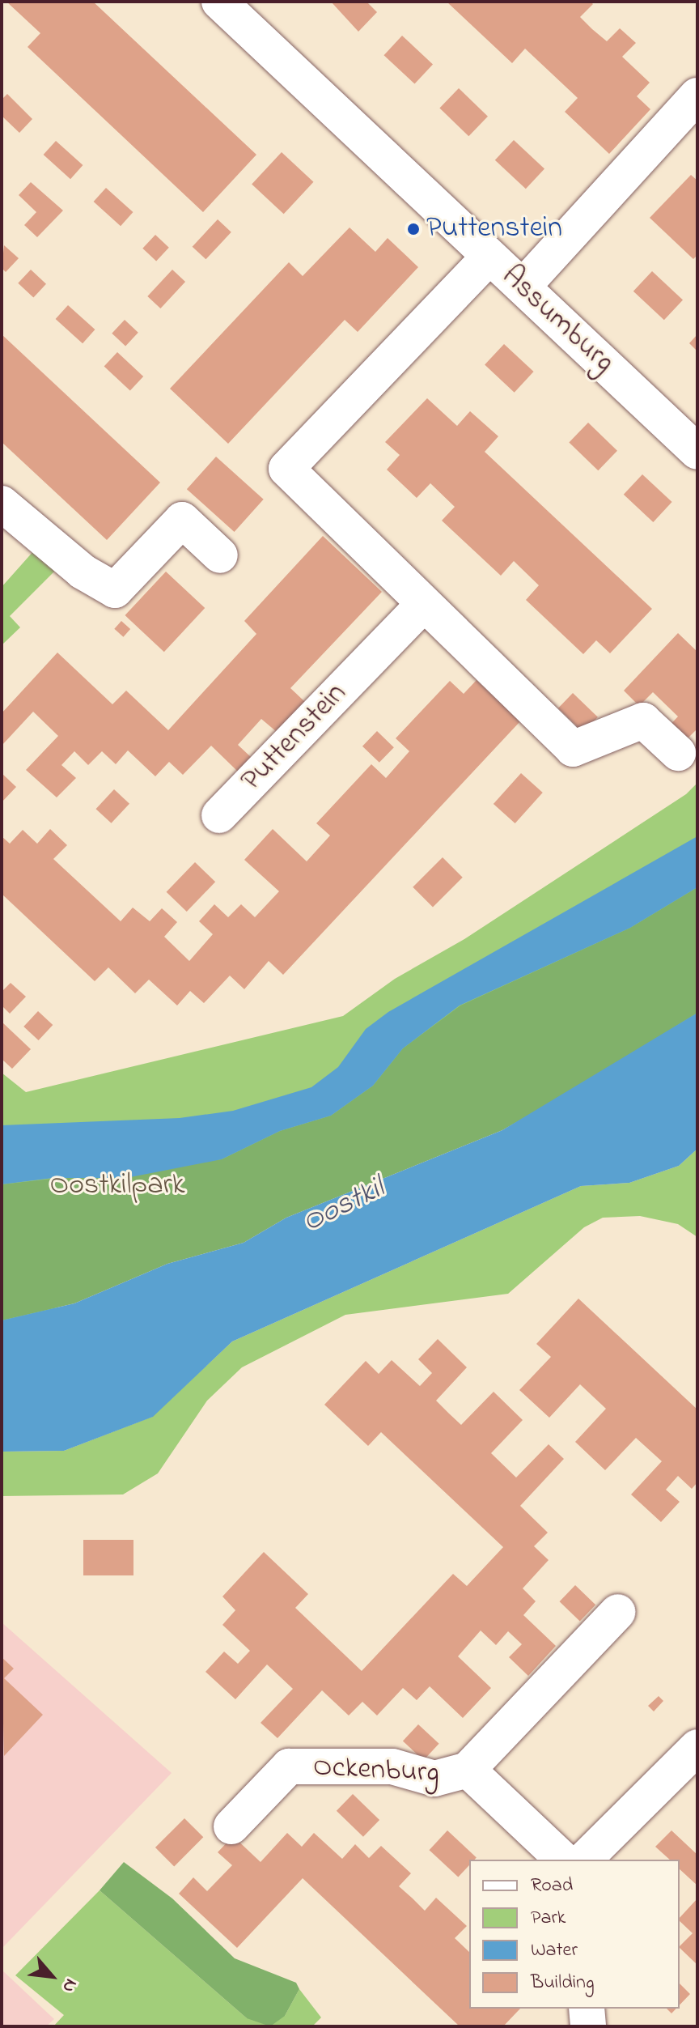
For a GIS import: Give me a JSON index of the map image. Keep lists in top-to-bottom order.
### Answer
{
  "streets": {
    "street": ["Assumburg", "Puttenstein", "Ockenburg"]
  },
  "water": ["Oostkil"],
  "parks": ["Oostkilpark"],
  "places": ["Puttenstein"],
  "legend": [
    "Road",
    "Park",
    "Water",
    "Building"
  ],
  "north": "bottom right"
}
